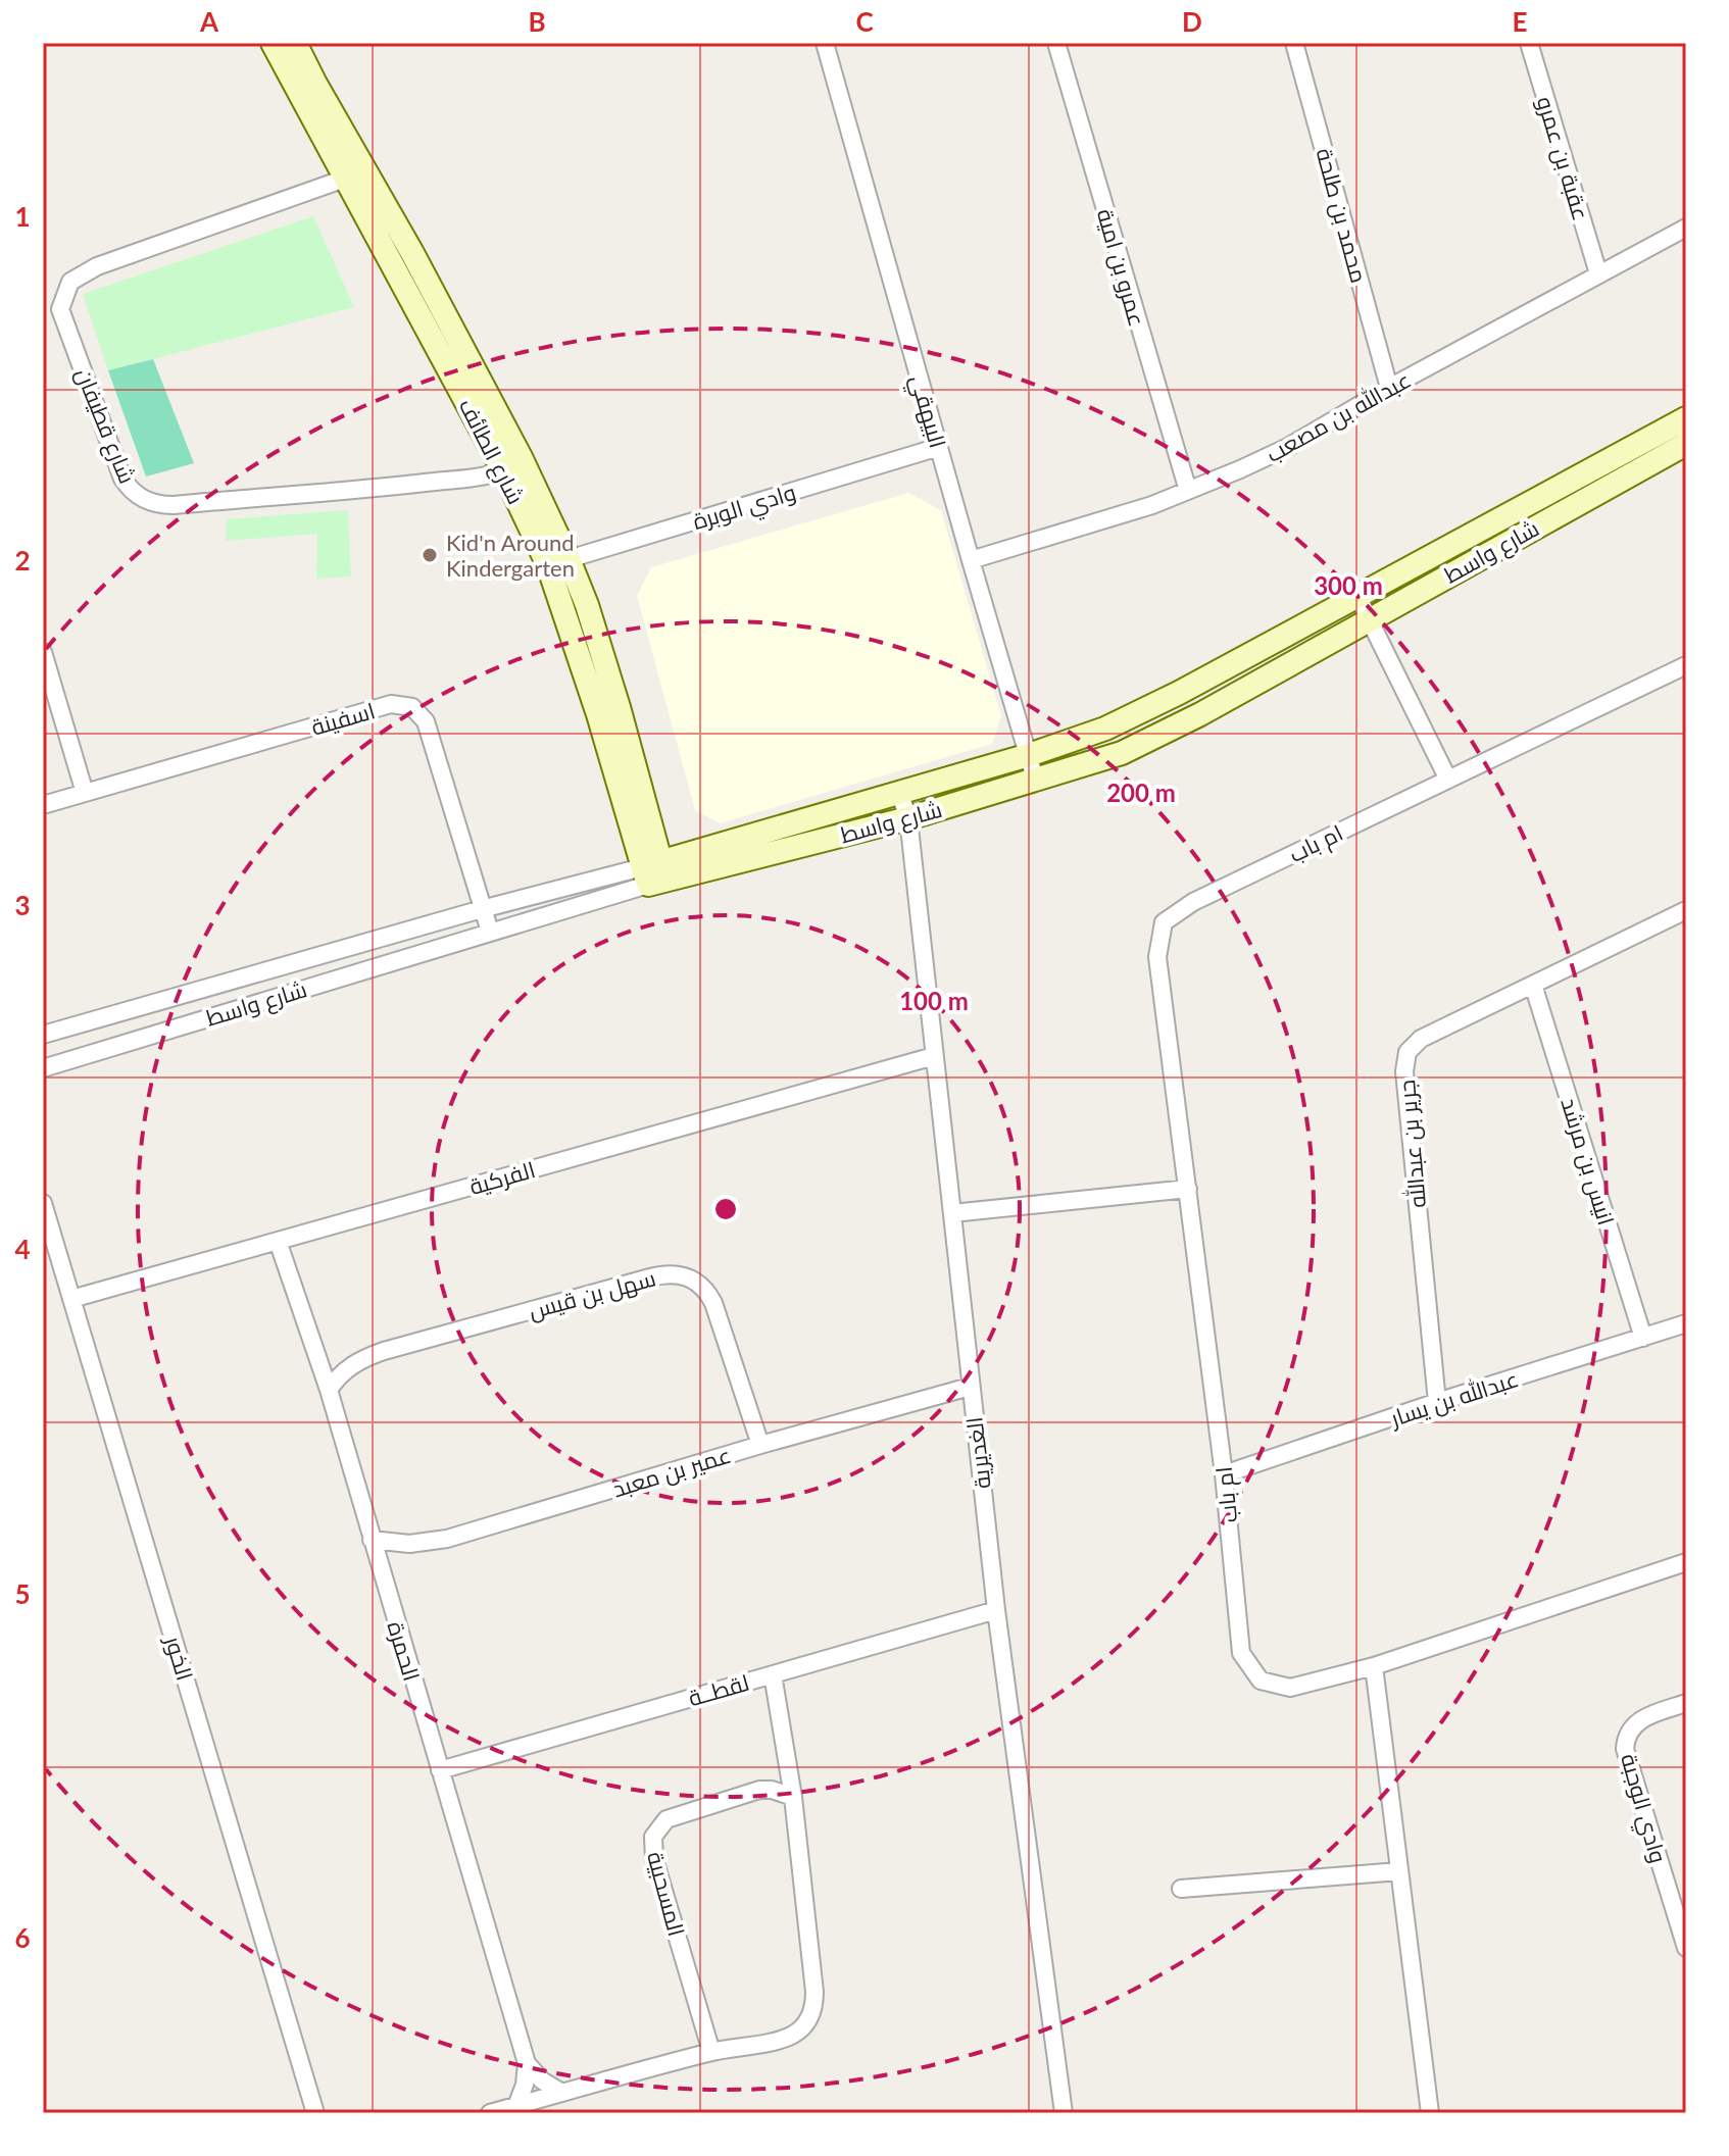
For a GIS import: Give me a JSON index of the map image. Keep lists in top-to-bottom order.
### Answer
{
  "streets": {
    "street": [
      "عقبة بن عمرو",
      "محمد بن طلحة",
      "عمرو بن امية",
      "البيهقي",
      "عبدالله بن مصعب",
      "شارع قطيفان",
      "شارع الطائف",
      "وادي الوبرة",
      "شارع واسط",
      "اسفينة",
      "ام باب",
      "جرير بن عبدالله",
      "انيس بن مرشد",
      "الفركية",
      "سهل بن قيس",
      "عبدالله بن يسار",
      "الغديرية",
      "عمير بن معبد",
      "الحمرة",
      "الخور",
      "لقطــة",
      "وادي الوجبة",
      "المسحبية"
    ]
  },
  "crossings": [
    ["عقبة بن عمرو", "عبدالله بن مصعب"],
    ["محمد بن طلحة", "عبدالله بن مصعب"],
    ["عمرو بن امية", "عبدالله بن مصعب"],
    ["البيهقي", "عبدالله بن مصعب"],
    ["البيهقي", "وادي الوبرة"],
    ["البيهقي", "شارع واسط"],
    ["شارع قطيفان", "شارع الطائف"],
    ["شارع الطائف", "وادي الوبرة"],
    ["شارع الطائف", "شارع واسط"],
    ["شارع واسط", "اسفينة"],
    ["شارع واسط", "الغديرية"],
    ["ام باب", "عبدالله بن يسار"],
    ["جرير بن عبدالله", "انيس بن مرشد"],
    ["جرير بن عبدالله", "عبدالله بن يسار"],
    ["انيس بن مرشد", "عبدالله بن يسار"],
    ["الفركية", "الغديرية"],
    ["الفركية", "الحمرة"],
    ["الفركية", "الخور"],
    ["سهل بن قيس", "عمير بن معبد"],
    ["سهل بن قيس", "الحمرة"],
    ["الغديرية", "عمير بن معبد"],
    ["الغديرية", "لقطــة"],
    ["عمير بن معبد", "الحمرة"],
    ["الحمرة", "لقطــة"]
  ],
  "places": ["Kid'n Around Kindergarten"],
  "grid": {
    "columns": [
      "A",
      "B",
      "C",
      "D",
      "E"
    ],
    "rows": [
      "1",
      "2",
      "3",
      "4",
      "5",
      "6"
    ]
  },
  "rings": ["300 m", "200 m", "100 m"]
}
